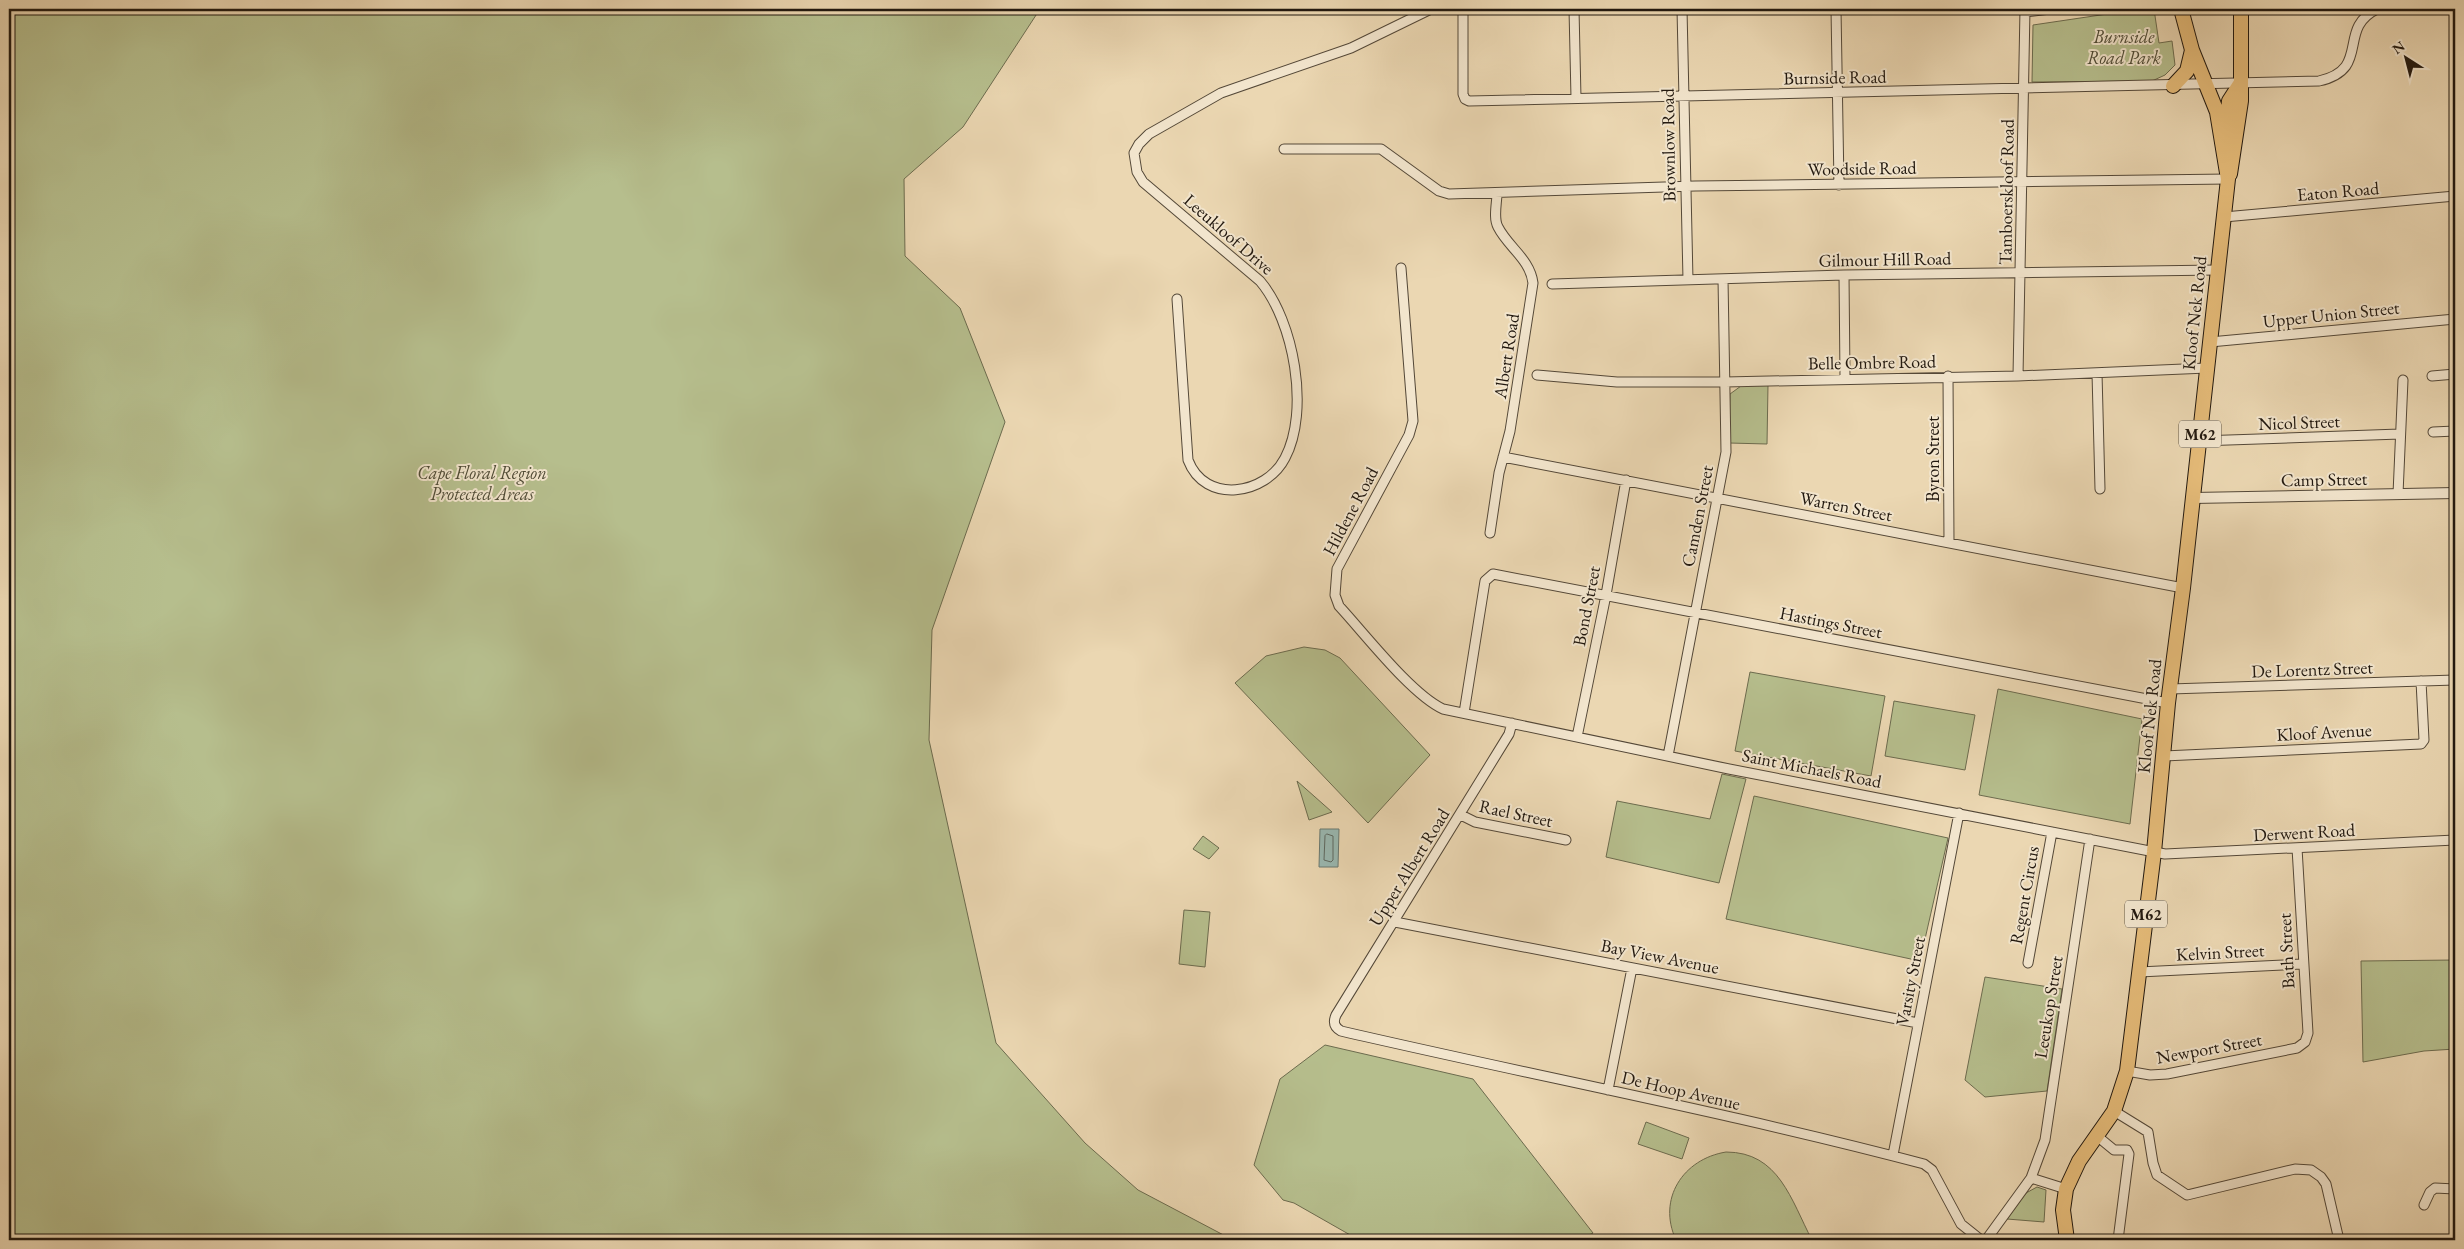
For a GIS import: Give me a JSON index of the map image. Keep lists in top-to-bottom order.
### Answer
{
  "streets": {
    "main road": ["Kloof Nek Road", "M62"],
    "street": [
      "Burnside Road",
      "Brownlow Road",
      "Woodside Road",
      "Eaton Road",
      "Tamboerskloof Road",
      "Leeukloof Drive",
      "Gilmour Hill Road",
      "Upper Union Street",
      "Albert Road",
      "Belle Ombre Road",
      "Nicol Street",
      "Byron Street",
      "Camp Street",
      "Warren Street",
      "Hildene Road",
      "Camden Street",
      "Bond Street",
      "Hastings Street",
      "De Lorentz Street",
      "Kloof Avenue",
      "Saint Michaels Road",
      "Rael Street",
      "Derwent Road",
      "Upper Albert Road",
      "Regent Circus",
      "Bath Street",
      "Kelvin Street",
      "Bay View Avenue",
      "Varsity Street",
      "Leeukop Street",
      "Newport Street",
      "De Hoop Avenue"
    ]
  },
  "crossings": [
    ["Burnside Road", "Brownlow Road"],
    ["Burnside Road", "Tamboerskloof Road"],
    ["Burnside Road", "M62"],
    ["Brownlow Road", "Woodside Road"],
    ["Brownlow Road", "Gilmour Hill Road"],
    ["Woodside Road", "Tamboerskloof Road"],
    ["Woodside Road", "Kloof Nek Road"],
    ["Woodside Road", "Albert Road"],
    ["Woodside Road", "M62"],
    ["Eaton Road", "Kloof Nek Road"],
    ["Tamboerskloof Road", "Gilmour Hill Road"],
    ["Tamboerskloof Road", "Belle Ombre Road"],
    ["Gilmour Hill Road", "Kloof Nek Road"],
    ["Gilmour Hill Road", "Camden Street"],
    ["Kloof Nek Road", "Upper Union Street"],
    ["Kloof Nek Road", "Belle Ombre Road"],
    ["Kloof Nek Road", "Nicol Street"],
    ["Kloof Nek Road", "M62"],
    ["Kloof Nek Road", "Camp Street"],
    ["Kloof Nek Road", "Warren Street"],
    ["Kloof Nek Road", "Hastings Street"],
    ["Kloof Nek Road", "De Lorentz Street"],
    ["Kloof Nek Road", "Kloof Avenue"],
    ["Kloof Nek Road", "Saint Michaels Road"],
    ["Kloof Nek Road", "Derwent Road"],
    ["Kloof Nek Road", "Kelvin Street"],
    ["Kloof Nek Road", "Newport Street"],
    ["Albert Road", "Warren Street"],
    ["Belle Ombre Road", "Byron Street"],
    ["Belle Ombre Road", "Camden Street"],
    ["Byron Street", "Warren Street"],
    ["Warren Street", "Camden Street"],
    ["Warren Street", "Bond Street"],
    ["Hildene Road", "Hastings Street"],
    ["Hildene Road", "Saint Michaels Road"],
    ["Camden Street", "Hastings Street"],
    ["Camden Street", "Saint Michaels Road"],
    ["Bond Street", "Hastings Street"],
    ["Bond Street", "Saint Michaels Road"],
    ["Hastings Street", "De Lorentz Street"],
    ["Hastings Street", "Saint Michaels Road"],
    ["De Lorentz Street", "Kloof Avenue"],
    ["Saint Michaels Road", "Derwent Road"],
    ["Saint Michaels Road", "Upper Albert Road"],
    ["Saint Michaels Road", "Regent Circus"],
    ["Saint Michaels Road", "Varsity Street"],
    ["Saint Michaels Road", "Leeukop Street"],
    ["Rael Street", "Upper Albert Road"],
    ["Derwent Road", "Bath Street"],
    ["Upper Albert Road", "Bay View Avenue"],
    ["Upper Albert Road", "De Hoop Avenue"],
    ["Bath Street", "Kelvin Street"],
    ["Bath Street", "Newport Street"],
    ["Bay View Avenue", "Varsity Street"],
    ["Varsity Street", "De Hoop Avenue"]
  ],
  "parks": ["Burnside Road Park", "Cape Floral Region Protected Areas"],
  "north": "top left"
}
